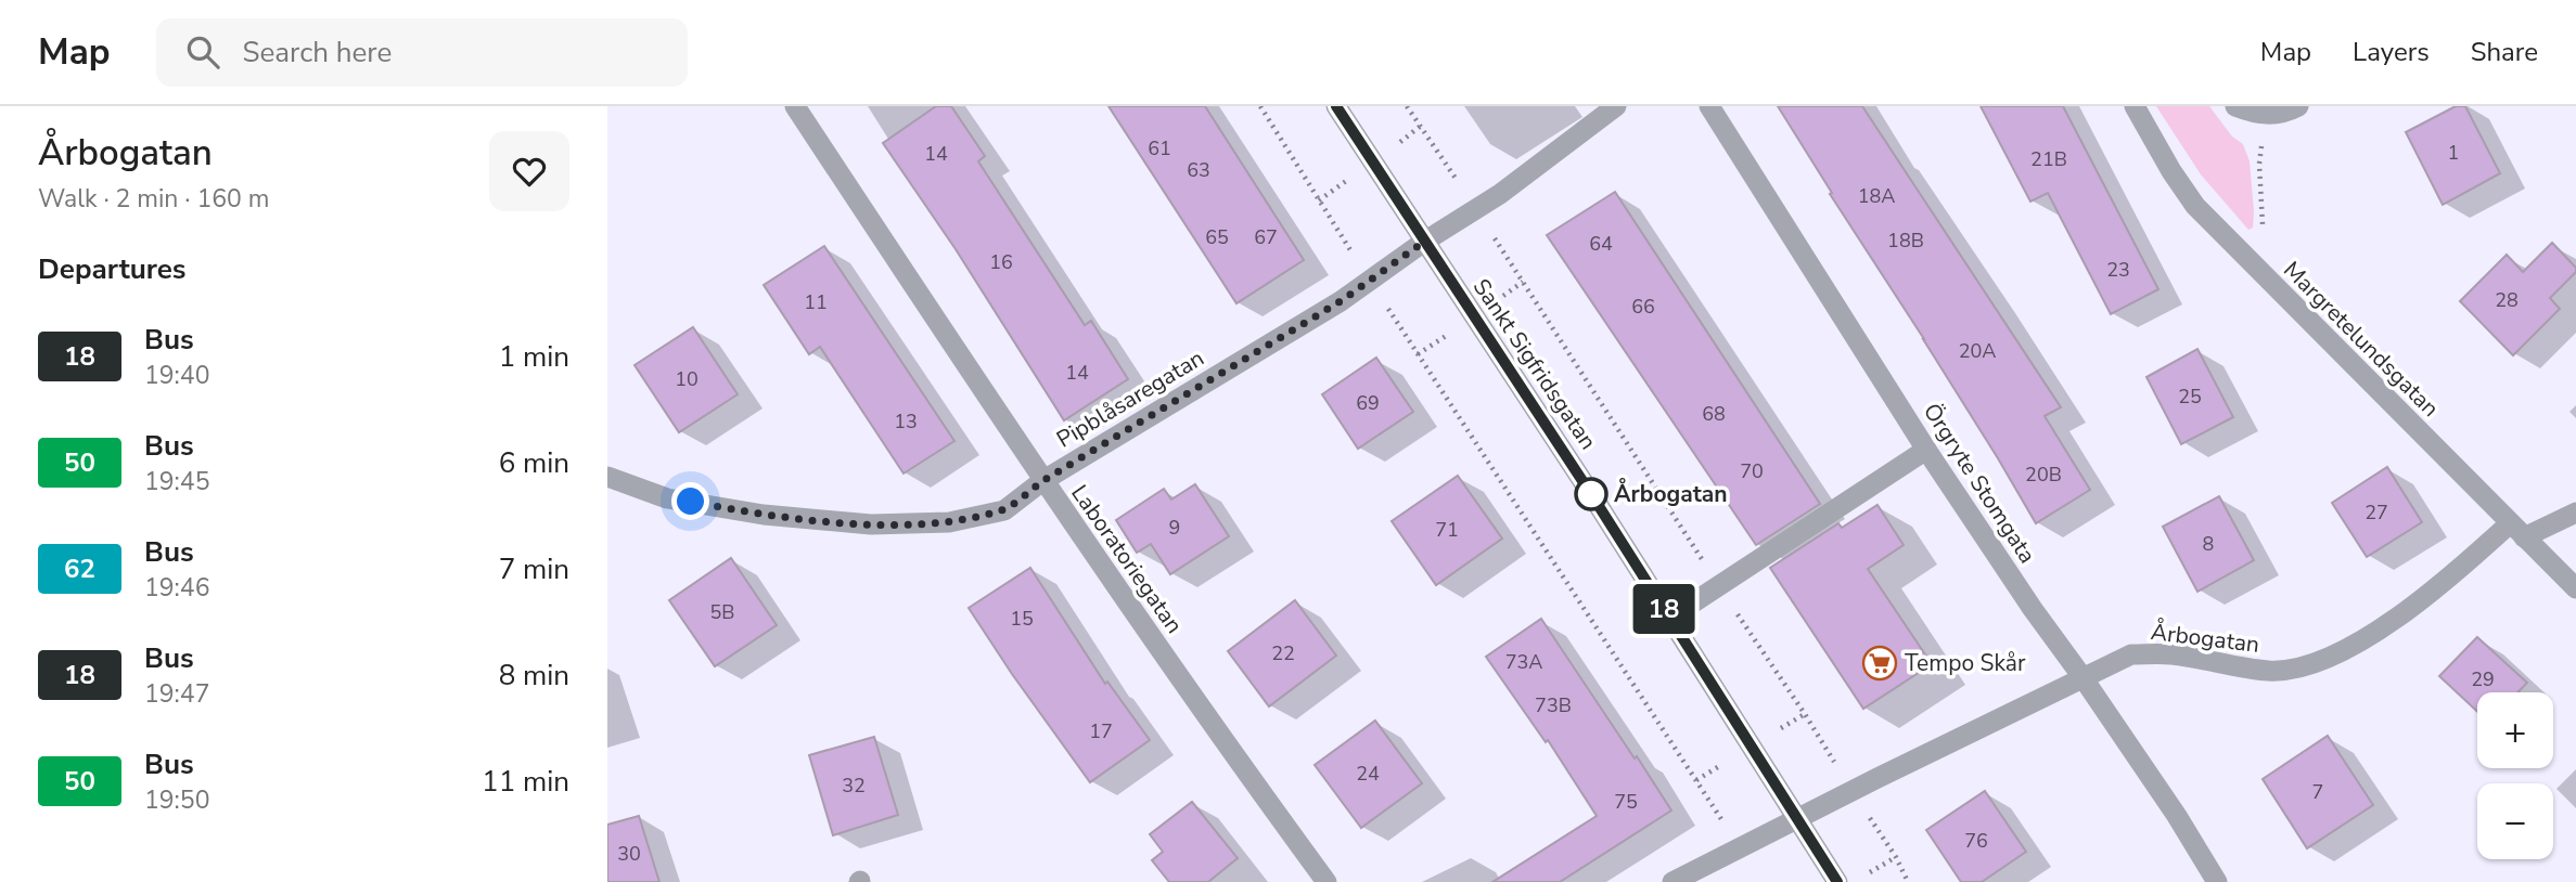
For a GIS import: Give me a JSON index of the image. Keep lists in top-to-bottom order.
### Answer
{
  "streets": {
    "street": [
      "Margretelundsgatan",
      "Sankt Sigfridsgatan",
      "Pipblåsaregatan",
      "Örgryte Stomgata",
      "Laboratoriegatan",
      "Årbogatan"
    ]
  },
  "crossings": [
    ["Margretelundsgatan", "Årbogatan"],
    ["Sankt Sigfridsgatan", "Pipblåsaregatan"],
    ["Sankt Sigfridsgatan", "Årbogatan"],
    ["Pipblåsaregatan", "Laboratoriegatan"],
    ["Örgryte Stomgata", "Årbogatan"]
  ],
  "places": {
    "other": ["Årbogatan"],
    "supermarket": ["Tempo Skår"]
  },
  "lines": ["bus line 18"],
  "house_numbers": [
    "61",
    "1",
    "14",
    "21B",
    "63",
    "18A",
    "65",
    "67",
    "18B",
    "64",
    "16",
    "23",
    "28",
    "11",
    "66",
    "20A",
    "14",
    "10",
    "25",
    "69",
    "68",
    "13",
    "70",
    "20B",
    "27",
    "9",
    "71",
    "8",
    "5B",
    "15",
    "22",
    "73A",
    "29",
    "73B",
    "17",
    "24",
    "32",
    "7",
    "75",
    "76",
    "30"
  ],
  "page": {
    "header": "Map",
    "search": "Search here",
    "nav": ["Map", "Layers", "Share"],
    "heading": [
      ["Årbogatan", "Walk · 2 min · 160 m"],
      "Departures"
    ],
    "on_map": "18",
    "list": [
      {
        "mark": "18",
        "name": "Bus",
        "note": "19:40",
        "value": "1 min"
      },
      {
        "mark": "50",
        "name": "Bus",
        "note": "19:45",
        "value": "6 min"
      },
      {
        "mark": "62",
        "name": "Bus",
        "note": "19:46",
        "value": "7 min"
      },
      {
        "mark": "18",
        "name": "Bus",
        "note": "19:47",
        "value": "8 min"
      },
      {
        "mark": "50",
        "name": "Bus",
        "note": "19:50",
        "value": "11 min"
      }
    ],
    "map_buttons": ["+", "−"]
  }
}
